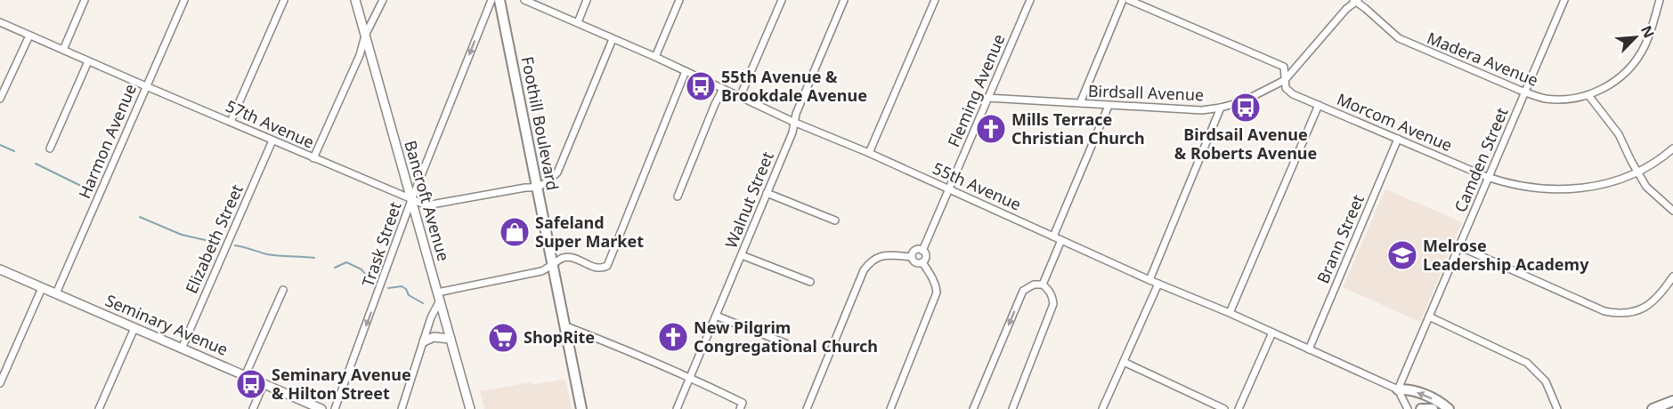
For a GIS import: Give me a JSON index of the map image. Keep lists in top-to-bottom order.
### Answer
{
  "streets": {
    "main road": ["Foothill Boulevard"],
    "street": [
      "Madera Avenue",
      "Fleming Avenue",
      "Birdsall Avenue",
      "Morcom Avenue",
      "57th Avenue",
      "Harmon Avenue",
      "Camden Street",
      "55th Avenue",
      "Walnut Street",
      "Bancroft Avenue",
      "Elizabeth Street",
      "Brann Street",
      "Trask Street",
      "Seminary Avenue"
    ]
  },
  "crossings": [
    ["Madera Avenue", "Birdsall Avenue"],
    ["Madera Avenue", "Camden Street"],
    ["Fleming Avenue", "Birdsall Avenue"],
    ["Fleming Avenue", "55th Avenue"],
    ["Birdsall Avenue", "Morcom Avenue"],
    ["Morcom Avenue", "Camden Street"],
    ["Morcom Avenue", "Brann Street"],
    ["Foothill Boulevard", "57th Avenue"],
    ["57th Avenue", "Harmon Avenue"],
    ["57th Avenue", "Bancroft Avenue"],
    ["57th Avenue", "Elizabeth Street"],
    ["57th Avenue", "Trask Street"],
    ["Harmon Avenue", "Seminary Avenue"],
    ["Camden Street", "55th Avenue"],
    ["55th Avenue", "Walnut Street"],
    ["55th Avenue", "Brann Street"],
    ["Bancroft Avenue", "Trask Street"],
    ["Elizabeth Street", "Seminary Avenue"]
  ],
  "one_way": ["Trask Street"],
  "places": {
    "bus stop": ["55th Avenue & Brookdale Avenue", "Birdsail Avenue & Roberts Avenue", "Seminary Avenue & Hilton Street"],
    "church": ["Mills Terrace Christian Church", "New Pilgrim Congregational Church"],
    "shop": ["Safeland Super Market"],
    "school or university": ["Melrose Leadership Academy"],
    "supermarket": ["ShopRite"]
  },
  "north": "top right"
}
